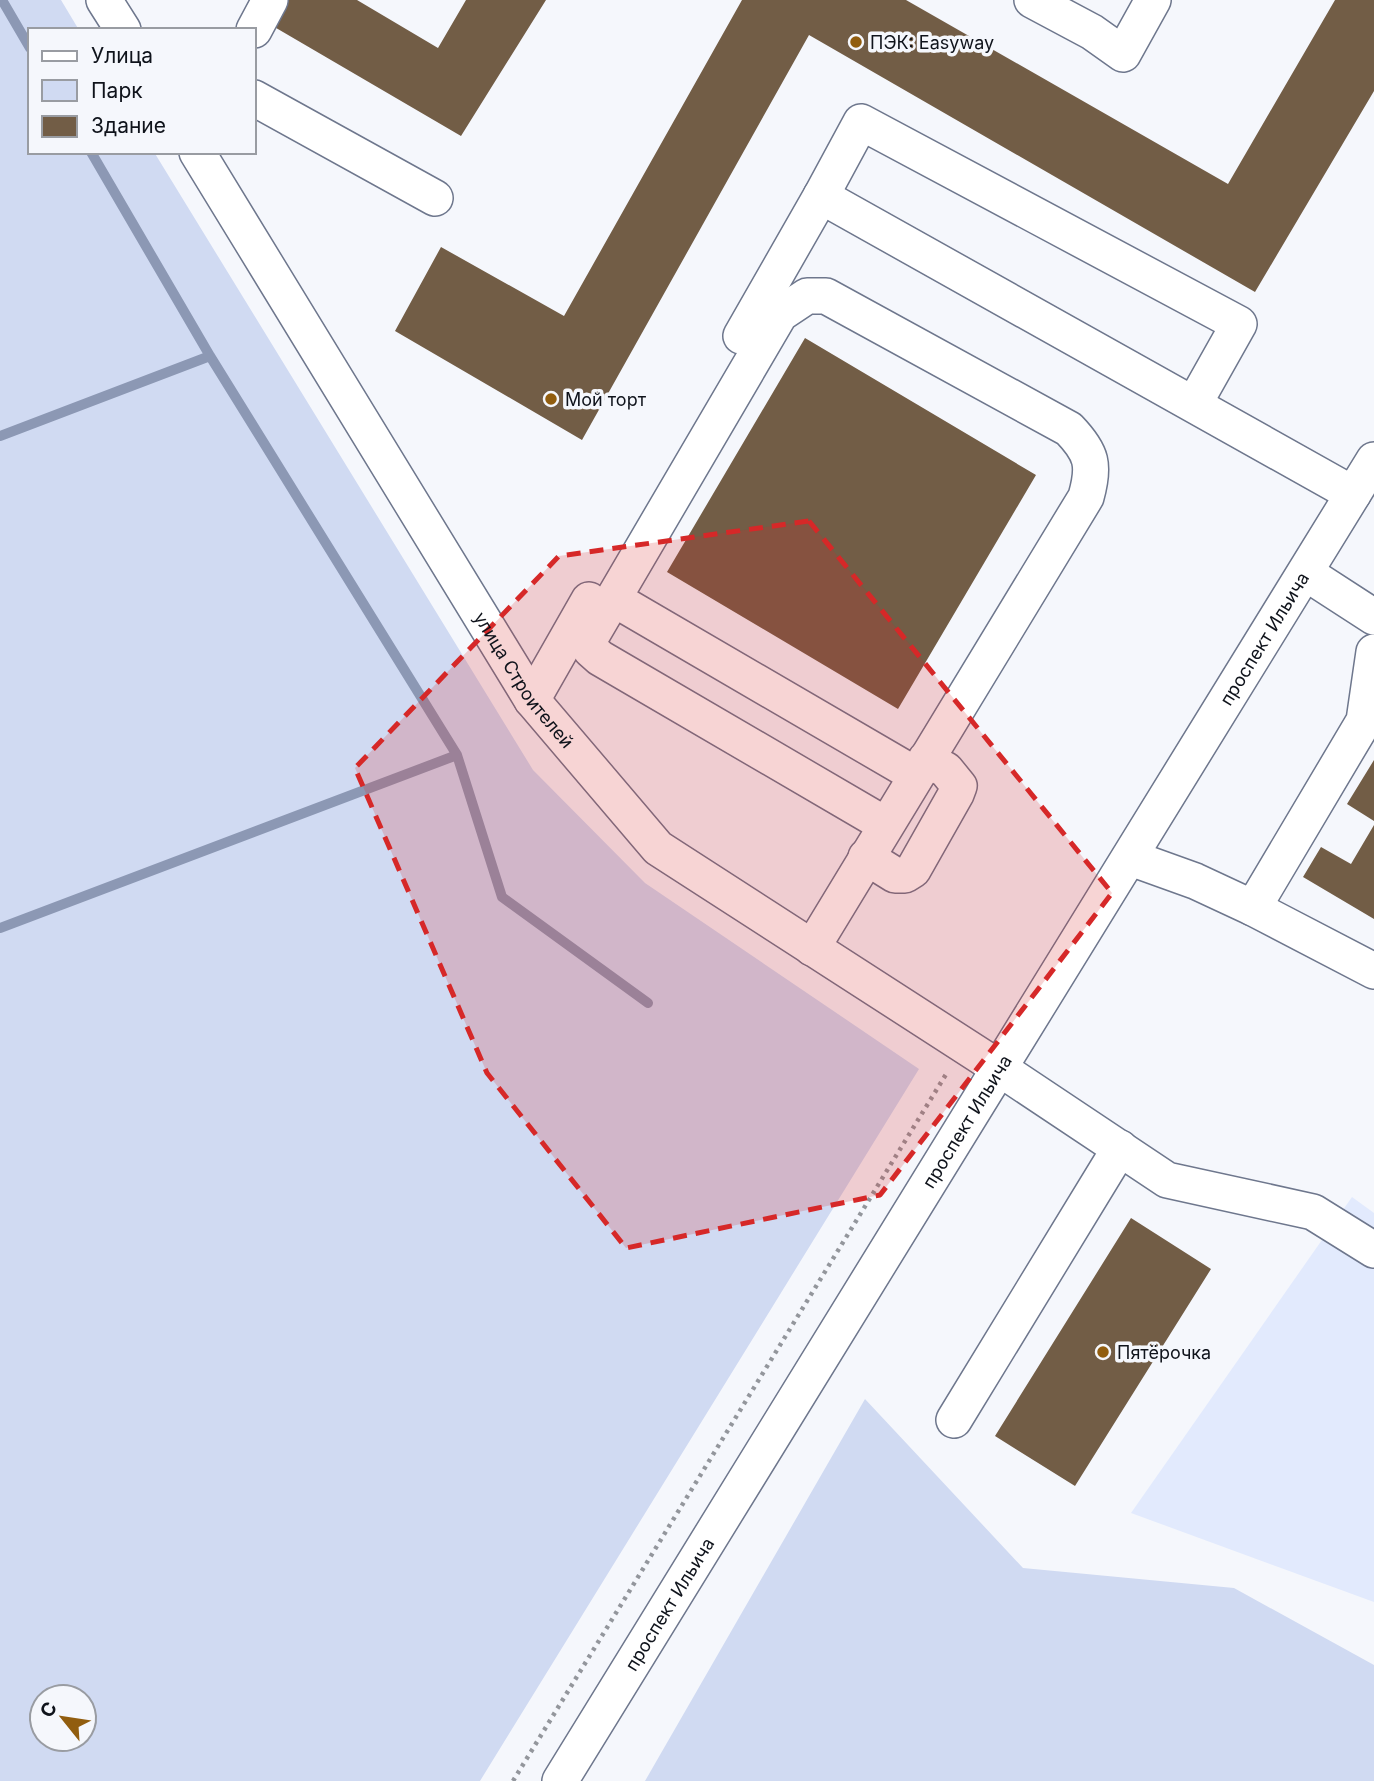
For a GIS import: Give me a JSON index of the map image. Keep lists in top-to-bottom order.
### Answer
{
  "streets": {
    "street": ["проспект Ильича", "улица Строителей"]
  },
  "crossings": [
    ["проспект Ильича", "улица Строителей"]
  ],
  "places": ["ПЭК: Easyway", "Мой торт", "Пятёрочка"],
  "legend": ["Улица", "Парк", "Здание"],
  "north": "top left"
}
